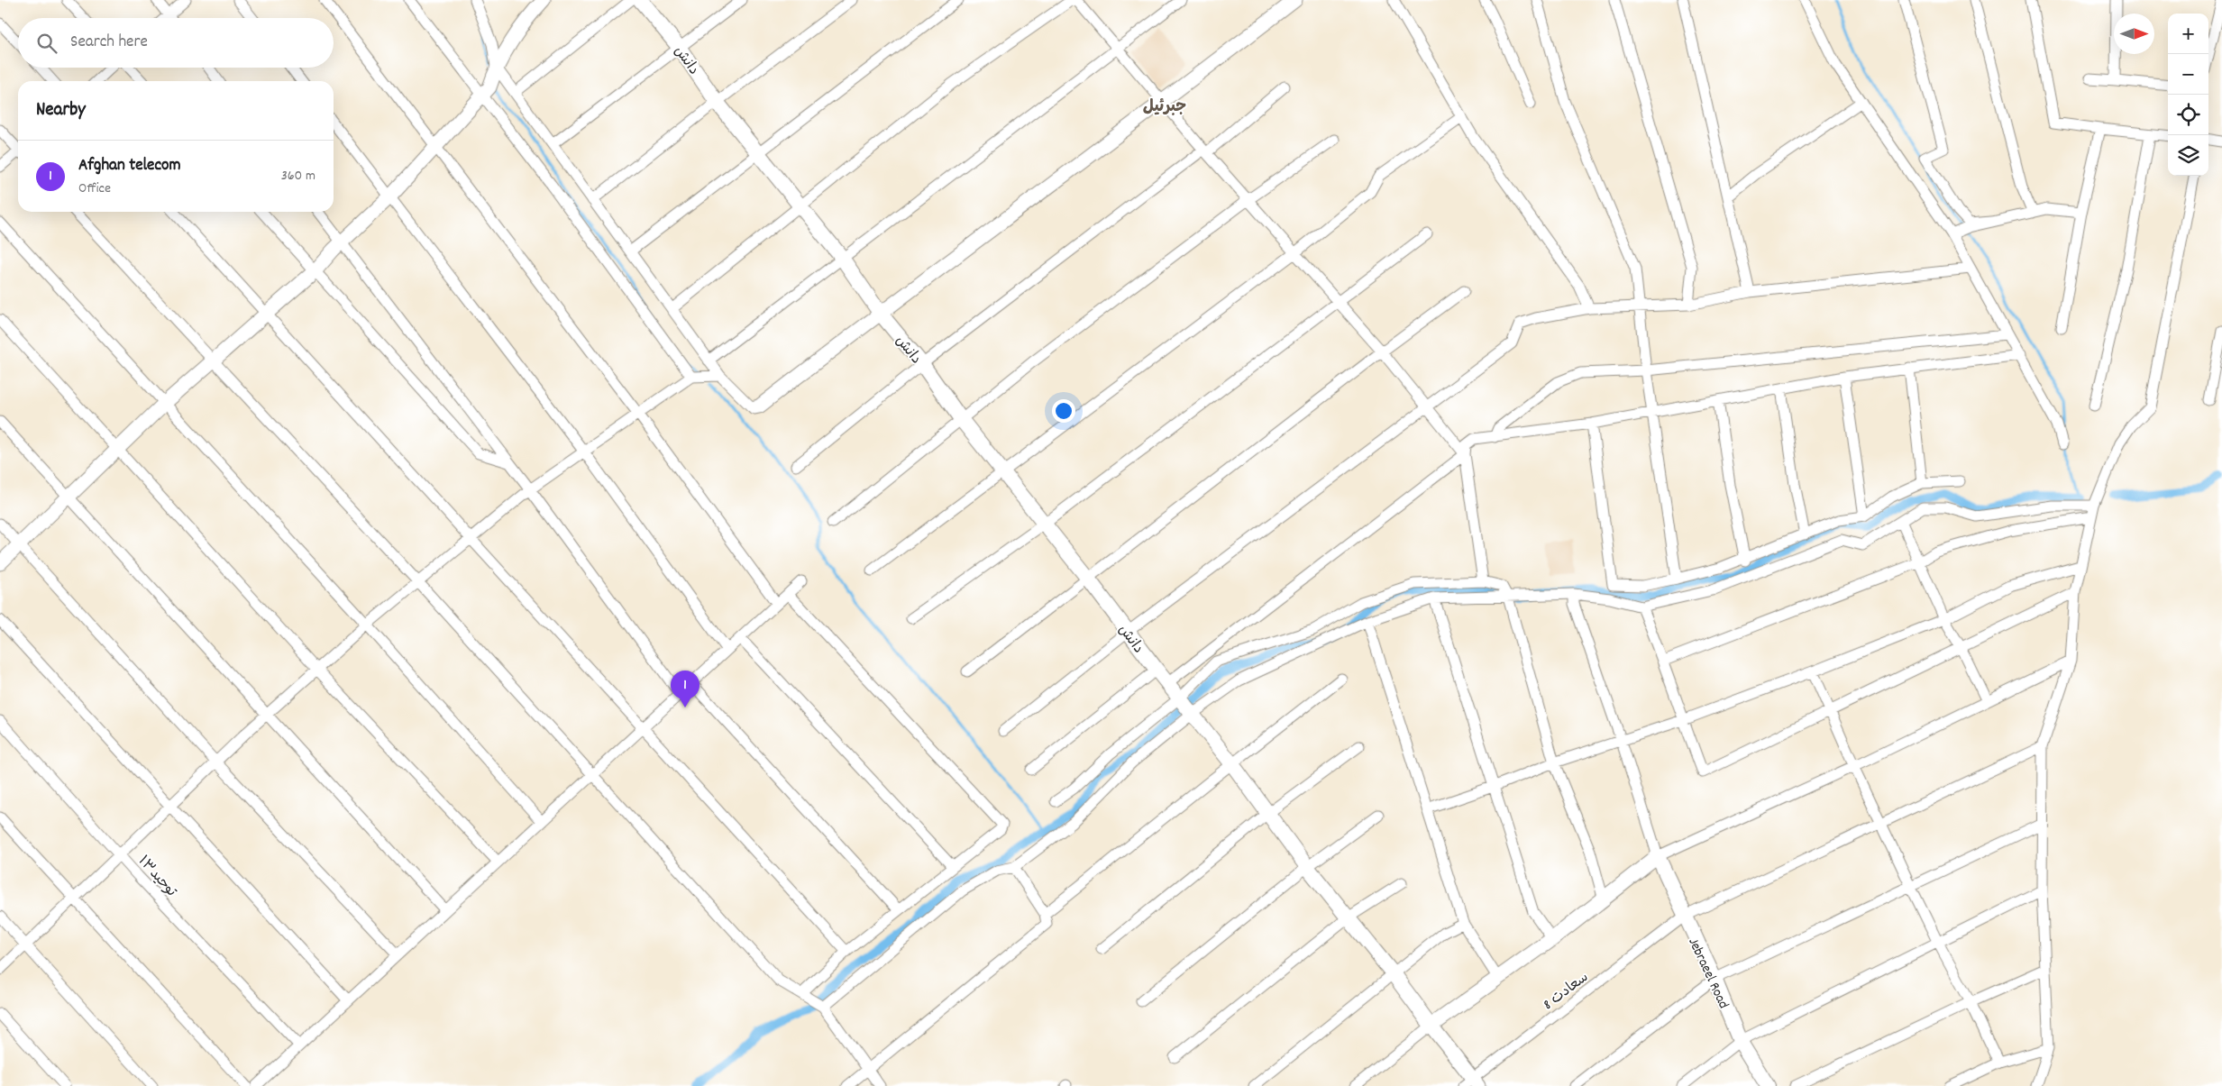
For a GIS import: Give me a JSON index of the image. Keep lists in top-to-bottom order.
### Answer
{
  "streets": {
    "main road": ["دانش", "Jebraeel Road"],
    "street": ["توحید۱۳", "سعادت 8"]
  },
  "crossings": [
    ["Jebraeel Road", "سعادت 8"]
  ],
  "districts": ["جبرئیل"],
  "north": "right",
  "page": {
    "map_buttons": ["+", "−"],
    "search": "Search here",
    "heading": "Nearby",
    "list": [
      {
        "mark": "1",
        "name": "Afghan telecom",
        "note": "Office",
        "value": "360 m"
      }
    ],
    "pins": "1"
  }
}
